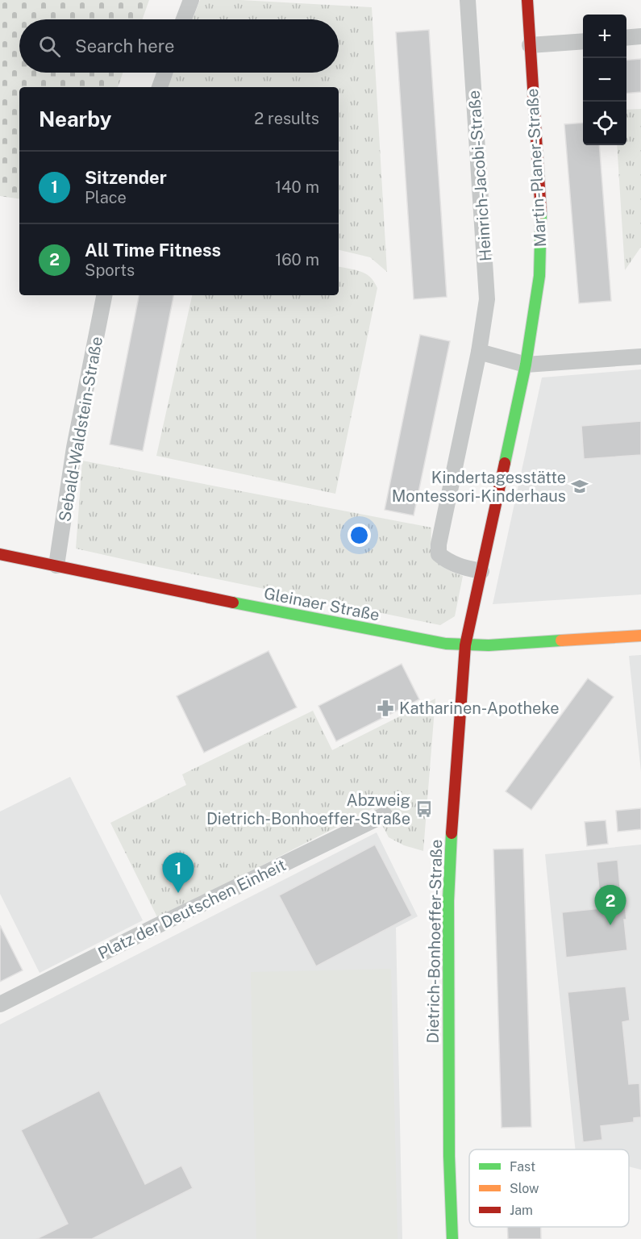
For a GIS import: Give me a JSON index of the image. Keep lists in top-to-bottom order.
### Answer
{
  "streets": {
    "street": [
      "Martin-Planer-Straße",
      "Heinrich-Jacobi-Straße",
      "Sebald-Waldstein-Straße",
      "Gleinaer Straße",
      "Platz der Deutschen Einheit",
      "Dietrich-Bonhoeffer-Straße"
    ]
  },
  "crossings": [
    ["Martin-Planer-Straße", "Heinrich-Jacobi-Straße"],
    ["Martin-Planer-Straße", "Gleinaer Straße"],
    ["Martin-Planer-Straße", "Dietrich-Bonhoeffer-Straße"],
    ["Sebald-Waldstein-Straße", "Gleinaer Straße"],
    ["Gleinaer Straße", "Dietrich-Bonhoeffer-Straße"]
  ],
  "places": {
    "school or university": ["Kindertagesstätte Montessori-Kinderhaus"],
    "pharmacy": ["Katharinen-Apotheke"],
    "bus stop": ["Abzweig Dietrich-Bonhoeffer-Straße"]
  },
  "legend": ["Fast", "Slow", "Jam"],
  "page": {
    "map_buttons": ["+", "−"],
    "search": "Search here",
    "heading": ["Nearby", "2 results"],
    "list": [
      {
        "mark": "1",
        "name": "Sitzender",
        "note": "Place",
        "value": "140 m"
      },
      {
        "mark": "2",
        "name": "All Time Fitness",
        "note": "Sports",
        "value": "160 m"
      }
    ],
    "pins": ["1", "2"]
  }
}
